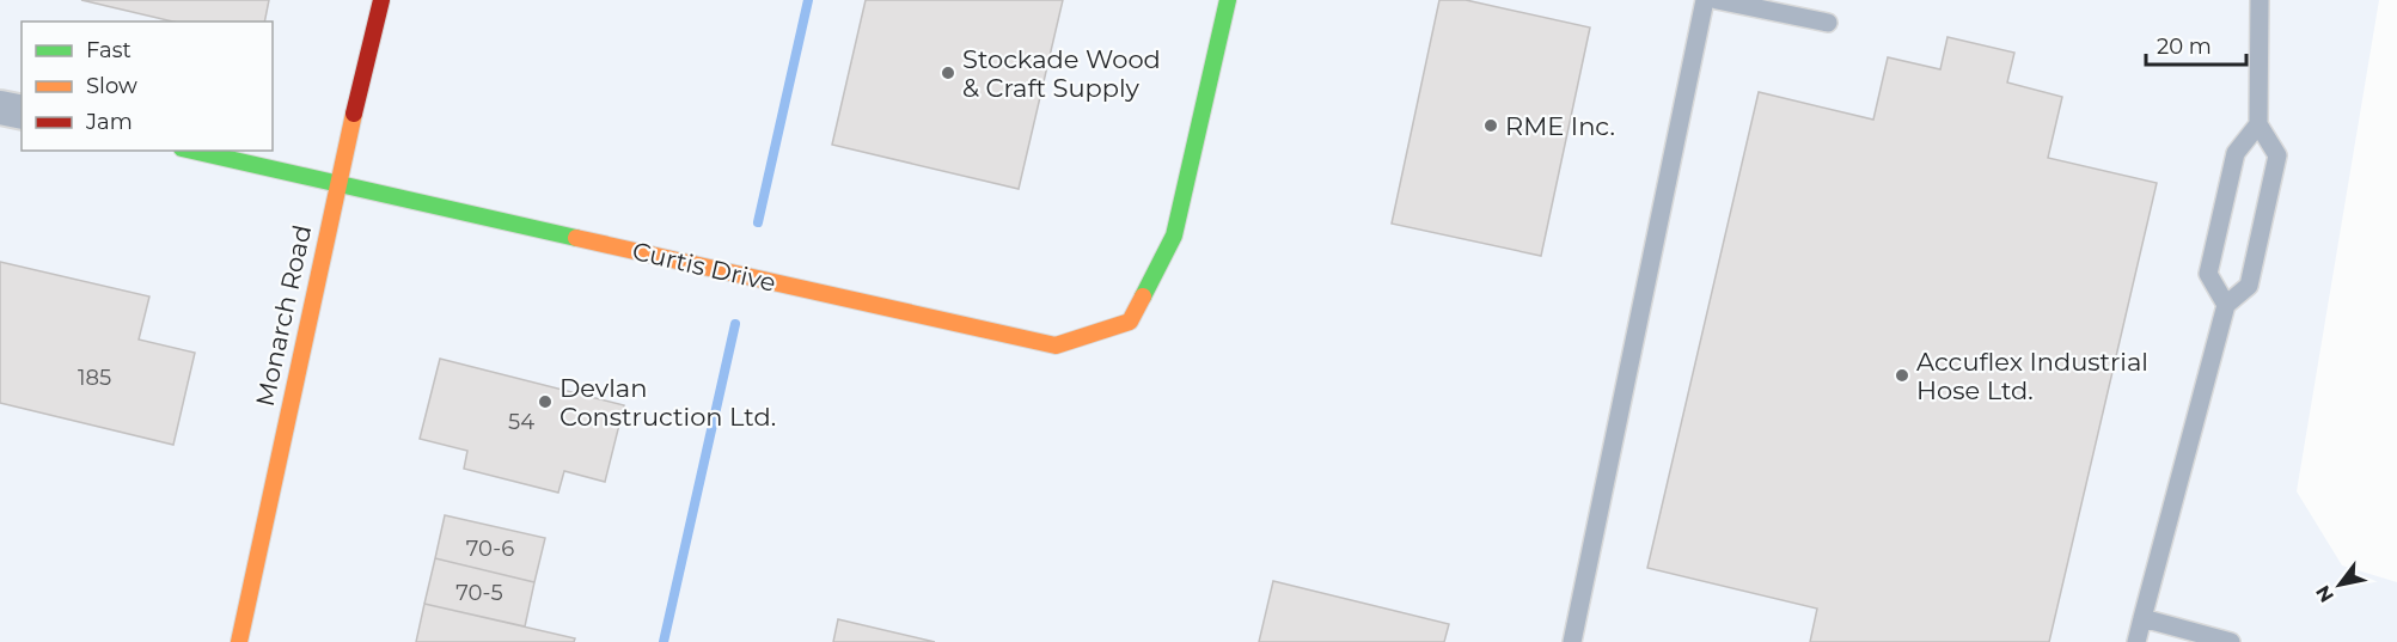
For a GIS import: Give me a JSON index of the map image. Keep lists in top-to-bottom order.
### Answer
{
  "streets": {
    "street": ["Curtis Drive", "Monarch Road"]
  },
  "crossings": [
    ["Curtis Drive", "Monarch Road"]
  ],
  "places": [
    "Stockade Wood & Craft Supply",
    "RME Inc.",
    "Accuflex Industrial Hose Ltd.",
    "Devlan Construction Ltd."
  ],
  "house_numbers": [
    "185",
    "54",
    "70-6",
    "70-5"
  ],
  "legend": ["Fast", "Slow", "Jam"],
  "scale_bar": "20 m",
  "north": "bottom left"
}
